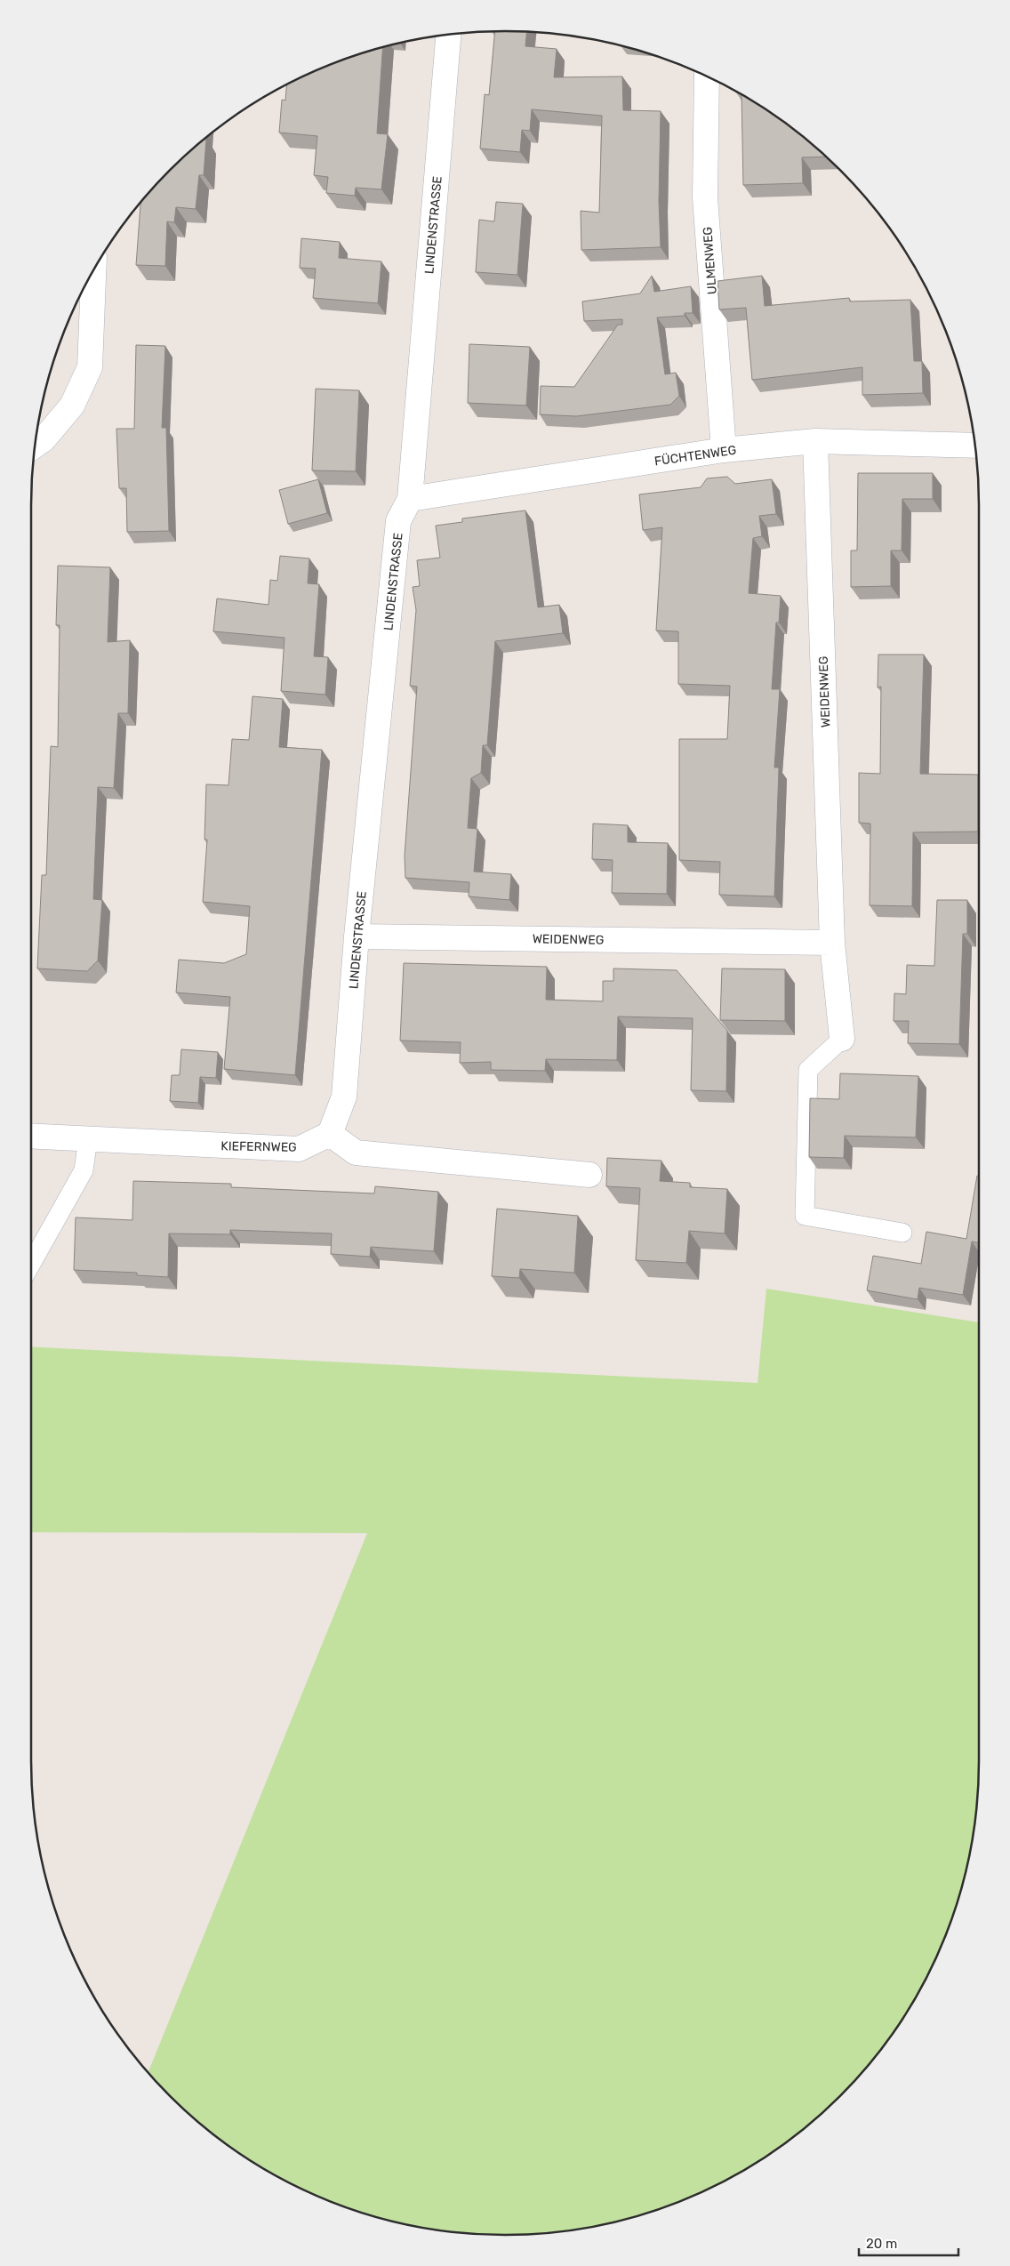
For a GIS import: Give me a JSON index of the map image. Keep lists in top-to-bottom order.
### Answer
{
  "streets": {
    "street": [
      "LINDENSTRASSE",
      "ULMENWEG",
      "FÜCHTENWEG",
      "WEIDENWEG",
      "KIEFERNWEG"
    ]
  },
  "crossings": [
    ["LINDENSTRASSE", "FÜCHTENWEG"],
    ["LINDENSTRASSE", "WEIDENWEG"],
    ["LINDENSTRASSE", "KIEFERNWEG"],
    ["ULMENWEG", "FÜCHTENWEG"],
    ["FÜCHTENWEG", "WEIDENWEG"]
  ],
  "scale_bar": "20 m"
}
